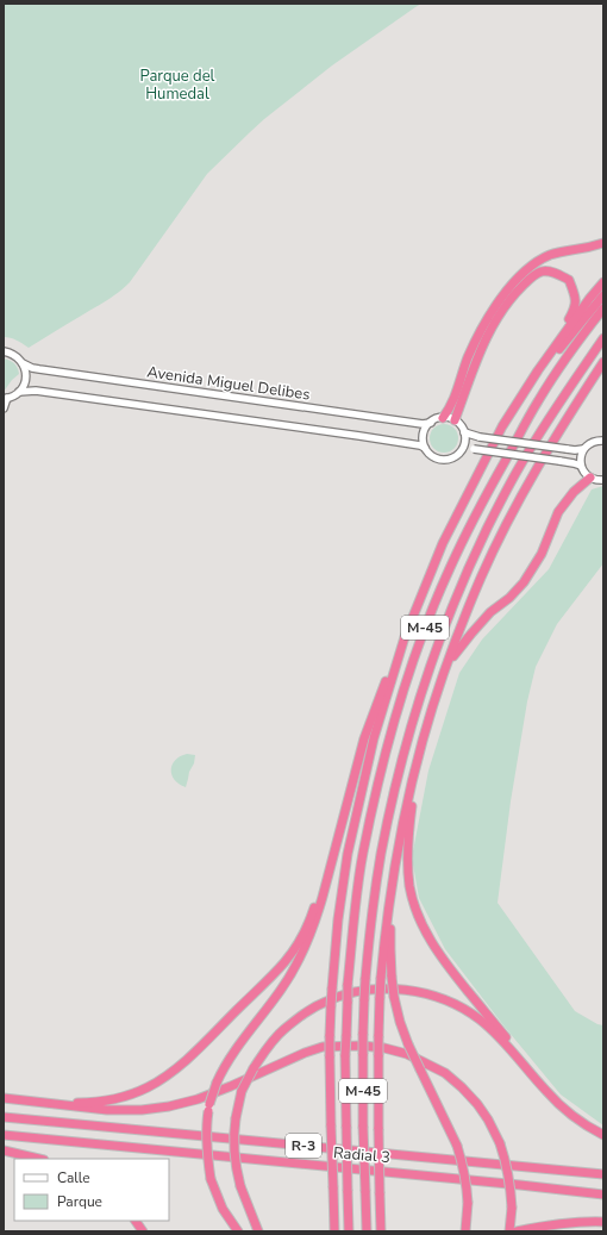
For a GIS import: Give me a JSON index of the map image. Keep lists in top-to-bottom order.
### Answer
{
  "streets": {
    "highway": ["M-45", "R-3", "Radial 3"],
    "main road": ["Avenida Miguel Delibes"]
  },
  "parks": ["Parque del Humedal"],
  "legend": ["Calle", "Parque"]
}
